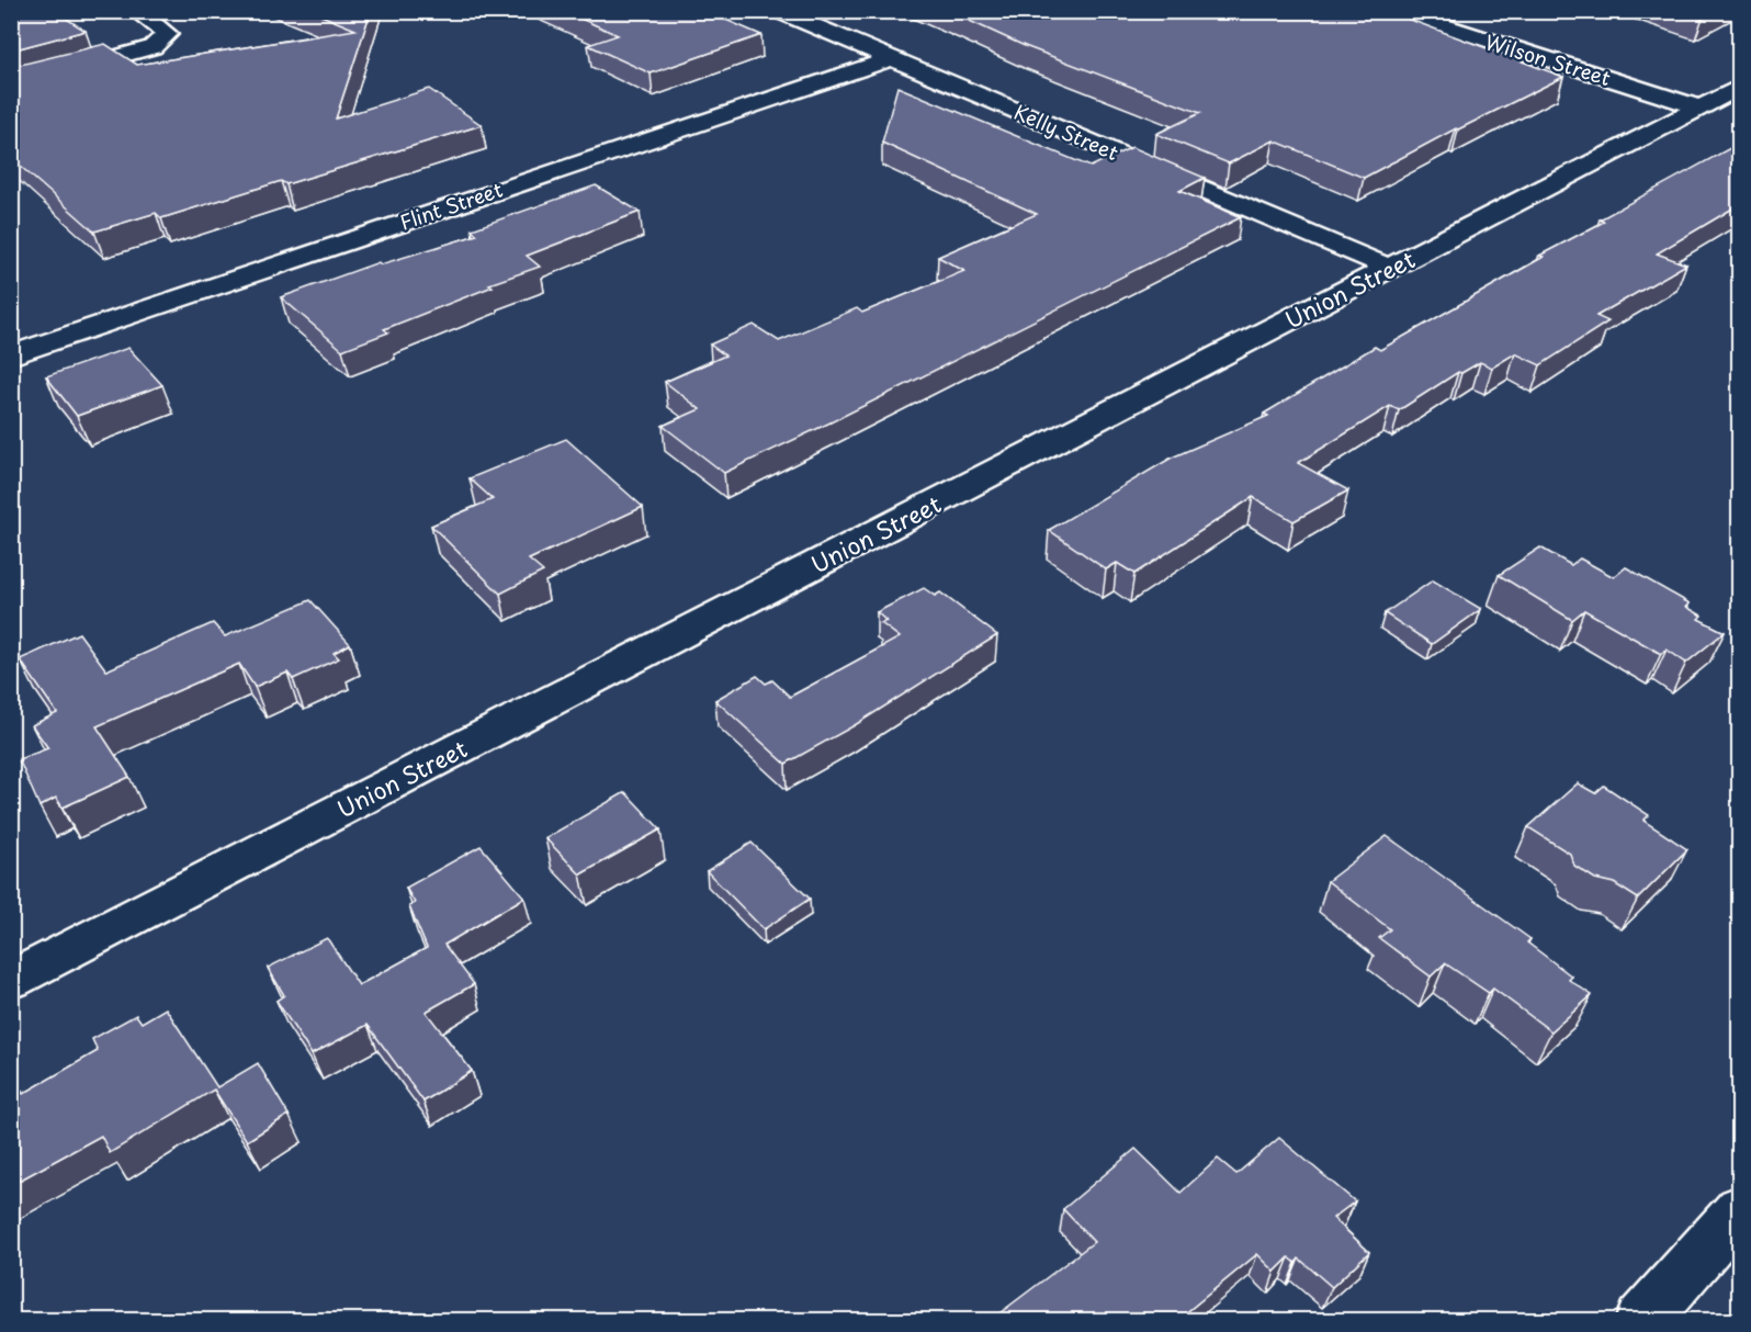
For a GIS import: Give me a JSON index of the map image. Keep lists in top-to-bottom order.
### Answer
{
  "streets": {
    "street": [
      "Wilson Street",
      "Kelly Street",
      "Flint Street",
      "Union Street"
    ]
  },
  "crossings": [
    ["Wilson Street", "Union Street"],
    ["Kelly Street", "Flint Street"],
    ["Kelly Street", "Union Street"]
  ]
}
